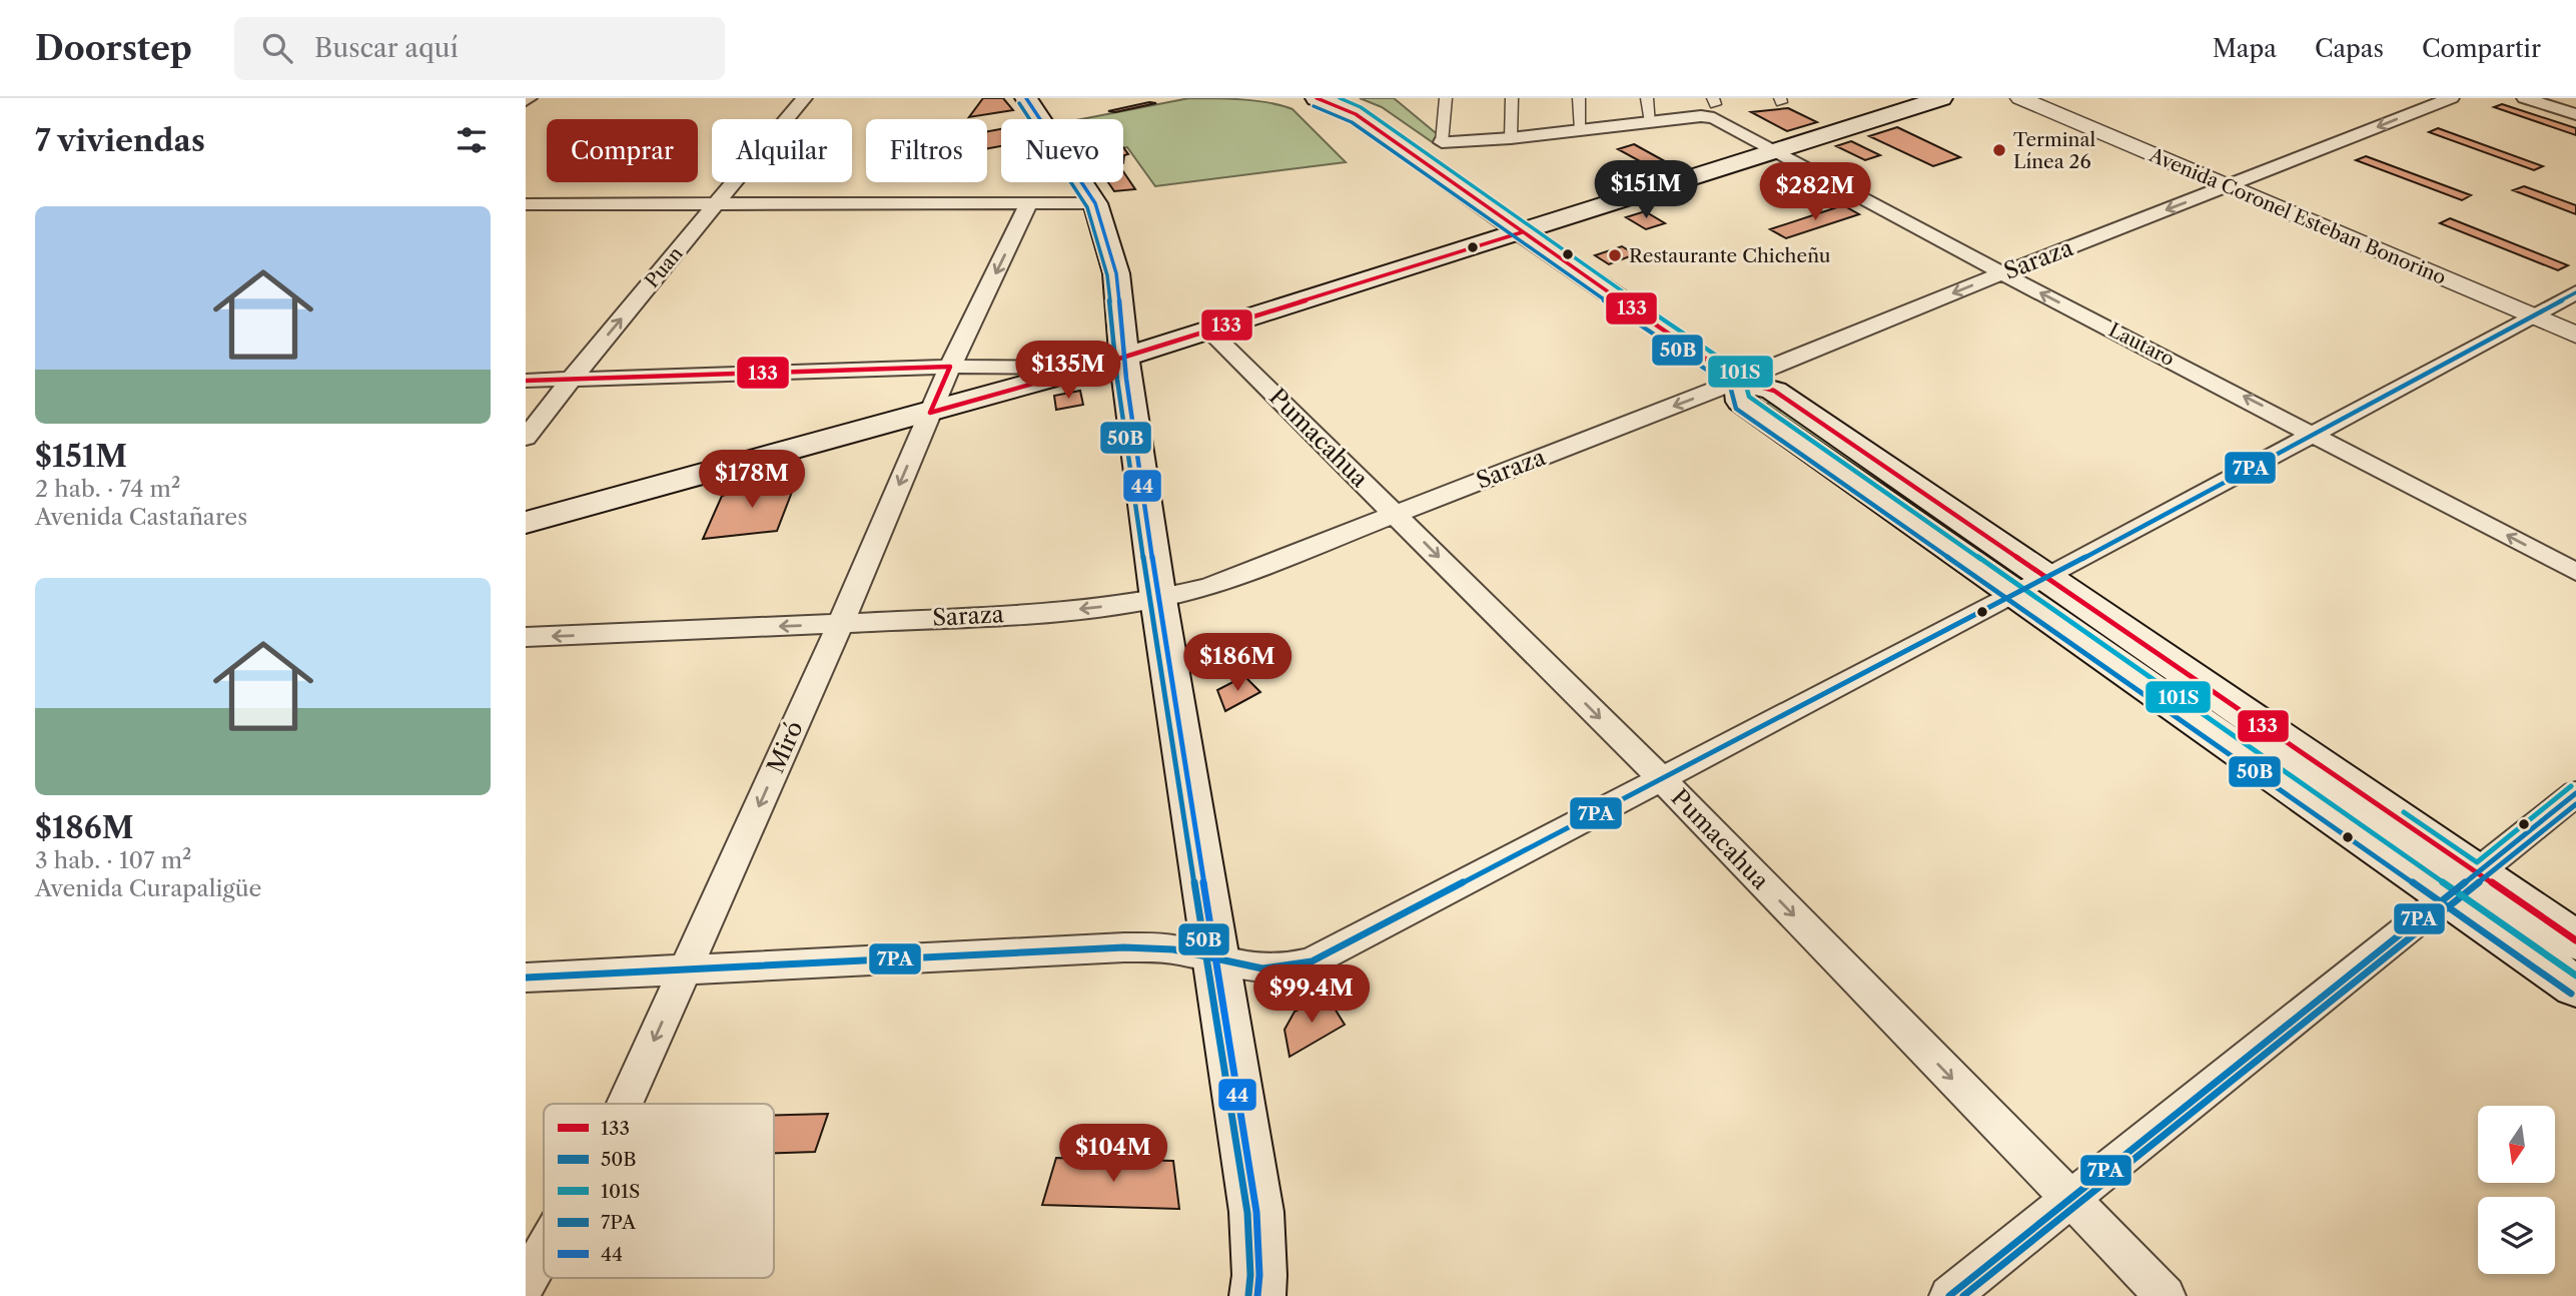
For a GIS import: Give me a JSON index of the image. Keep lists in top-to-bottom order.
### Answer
{
  "streets": {
    "street": [
      "Avenida Coronel Esteban Bonorino",
      "Saraza",
      "Puan",
      "Lautaro",
      "Pumacahua",
      "Miró"
    ]
  },
  "crossings": [
    ["Avenida Coronel Esteban Bonorino", "Saraza"],
    ["Saraza", "Lautaro"],
    ["Saraza", "Pumacahua"],
    ["Saraza", "Miró"]
  ],
  "one_way": [
    "Saraza",
    "Puan",
    "Lautaro",
    "Pumacahua",
    "Miró"
  ],
  "places": ["Terminal Línea 26", "Restaurante Chicheñu"],
  "lines": [
    "transit line 133",
    "transit line 101S",
    "transit line 44",
    "transit line 50B",
    "transit line 7PA"
  ],
  "legend": [
    "133",
    "50B",
    "101S",
    "7PA",
    "44"
  ],
  "north": "bottom",
  "page": {
    "header": "Doorstep",
    "search": "Buscar aquí",
    "nav": ["Mapa", "Capas", "Compartir"],
    "heading": "7 viviendas",
    "chip": [
      "Comprar",
      "Alquilar",
      "Filtros",
      "Nuevo"
    ],
    "price": [
      "$151M",
      "$282M",
      "$135M",
      "$178M",
      "$186M",
      "$99.4M",
      "$104M"
    ],
    "list": [
      {
        "name": "$151M",
        "note": "2 hab. · 74 m² · Avenida Castañares"
      },
      {
        "name": "$186M",
        "note": "3 hab. · 107 m² · Avenida Curapaligüe"
      }
    ]
  }
}
